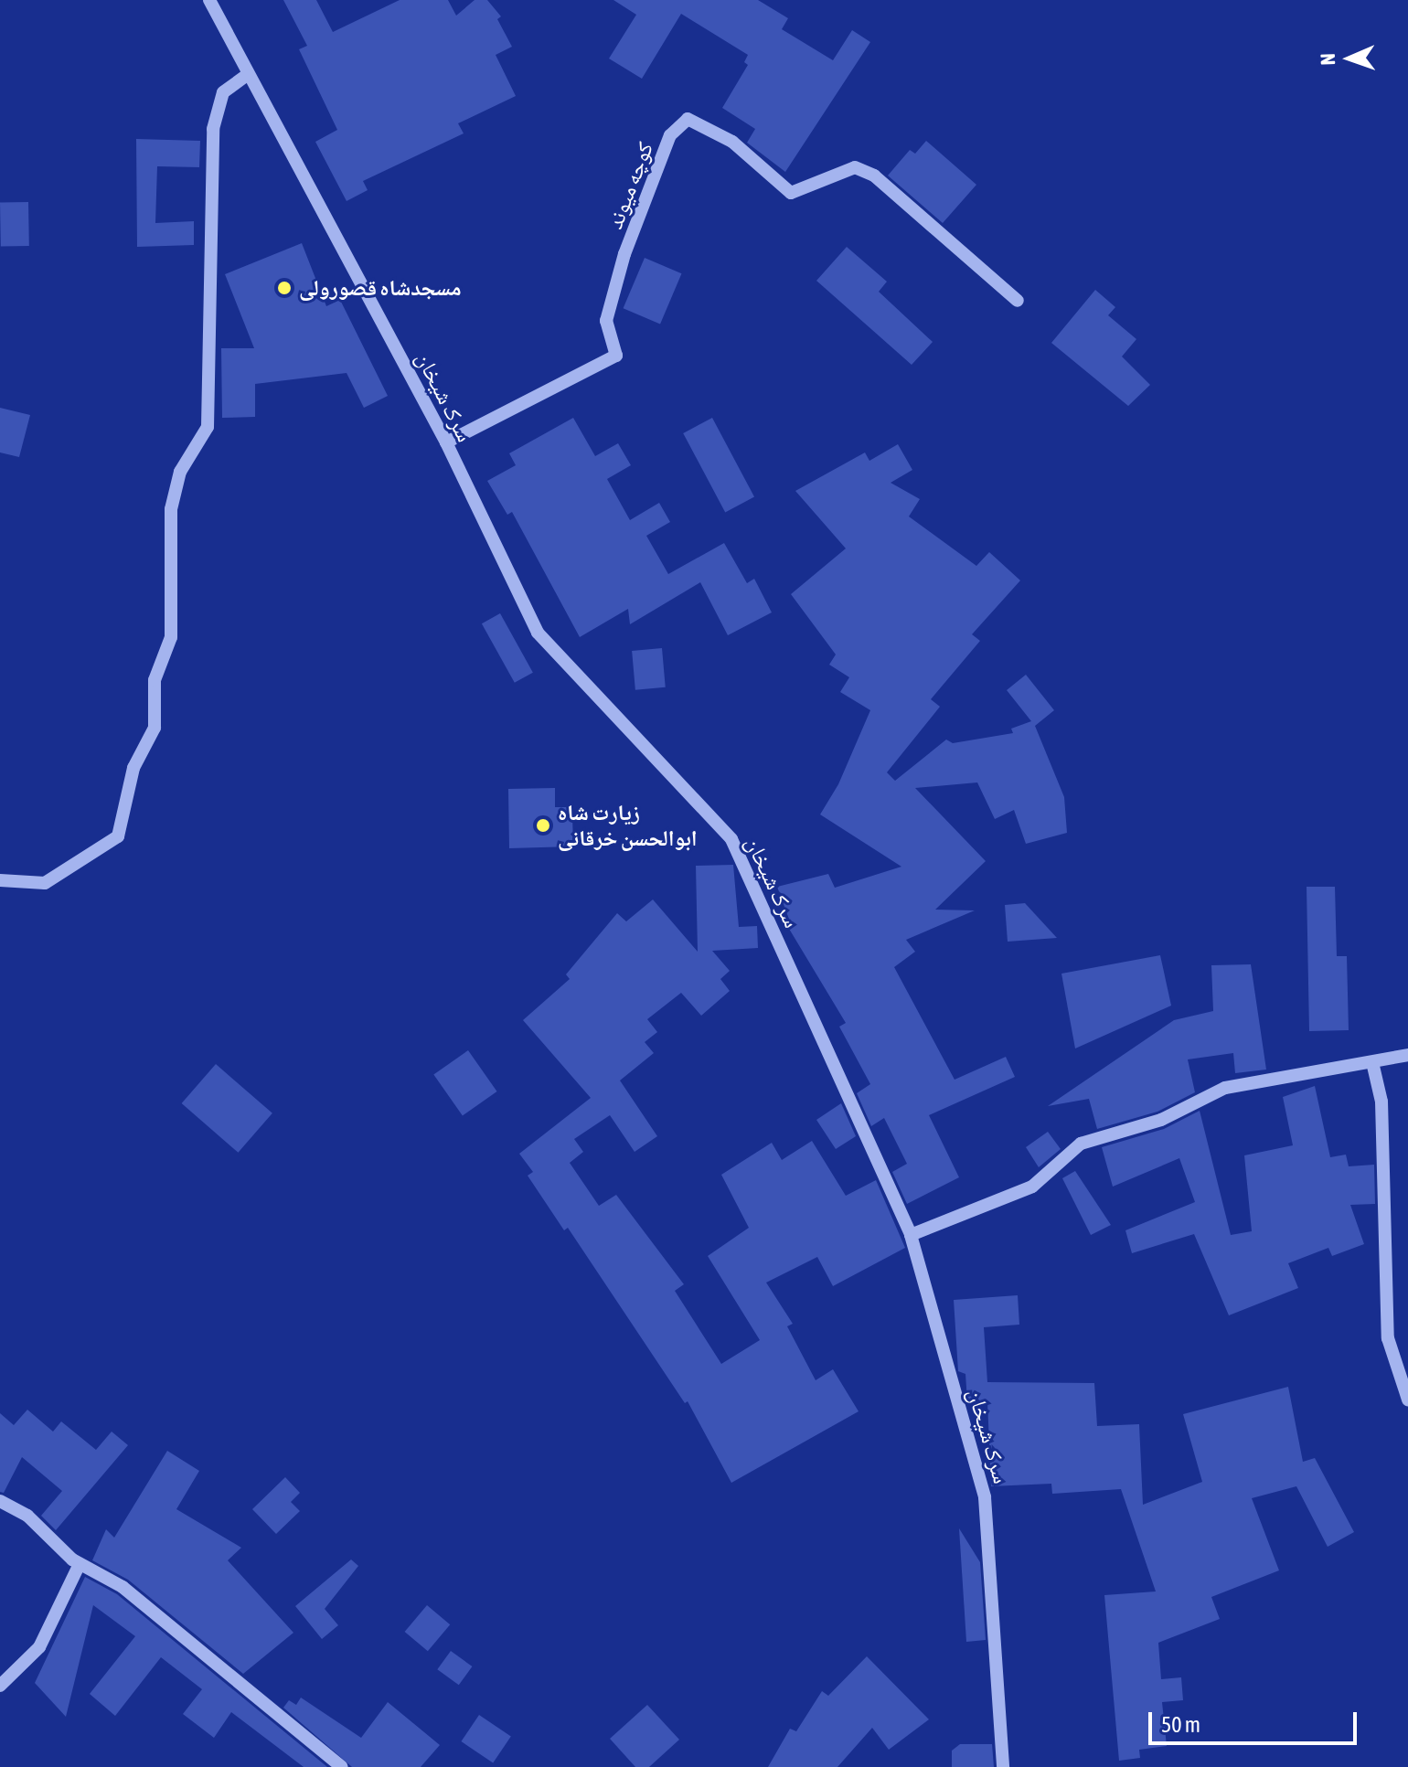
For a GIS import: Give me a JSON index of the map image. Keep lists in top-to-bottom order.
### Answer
{
  "streets": {
    "street": ["کوچه میوند", "سرک شیخان"]
  },
  "crossings": [
    ["کوچه میوند", "سرک شیخان"]
  ],
  "places": ["مسجدشاه قصورولی", "زیارت شاه ابوالحسن خرقانی"],
  "scale_bar": "50 m",
  "north": "left"
}
